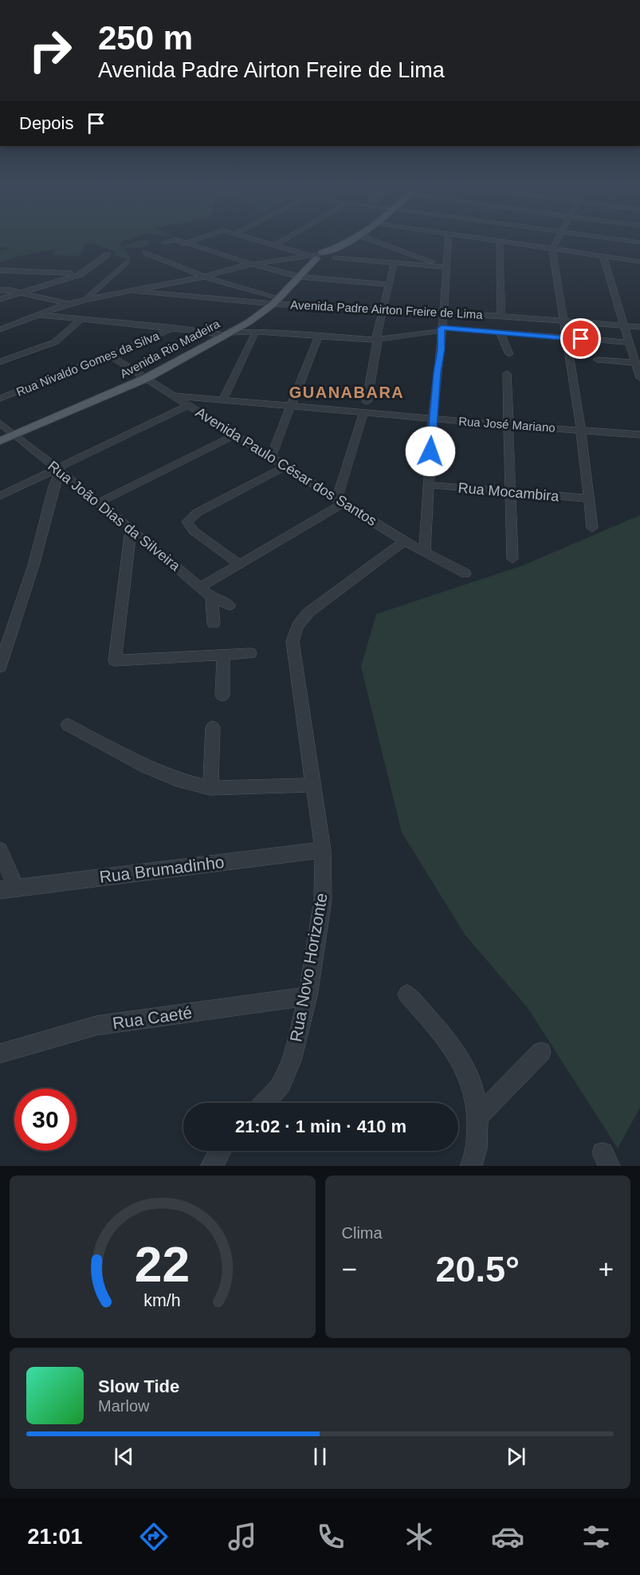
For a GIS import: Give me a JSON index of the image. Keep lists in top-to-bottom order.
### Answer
{
  "streets": {
    "main road": ["Avenida Rio Madeira"],
    "street": [
      "Avenida Padre Airton Freire de Lima",
      "Rua Nivaldo Gomes da Silva",
      "Rua José Mariano",
      "Avenida Paulo César dos Santos",
      "Rua Mocambira",
      "Rua João Dias da Silveira",
      "Rua Brumadinho",
      "Rua Novo Horizonte",
      "Rua Caeté"
    ]
  },
  "crossings": [
    ["Avenida Padre Airton Freire de Lima", "Avenida Rio Madeira"],
    ["Avenida Padre Airton Freire de Lima", "Rua Nivaldo Gomes da Silva"],
    ["Avenida Rio Madeira", "Avenida Paulo César dos Santos"],
    ["Avenida Rio Madeira", "Rua João Dias da Silveira"],
    ["Rua Nivaldo Gomes da Silva", "Avenida Paulo César dos Santos"],
    ["Rua José Mariano", "Avenida Paulo César dos Santos"],
    ["Avenida Paulo César dos Santos", "Rua Novo Horizonte"],
    ["Rua Brumadinho", "Rua Novo Horizonte"],
    ["Rua Novo Horizonte", "Rua Caeté"]
  ],
  "districts": ["GUANABARA"],
  "page": {
    "turn": ["250 m", "Avenida Padre Airton Freire de Lima"],
    "then": "Depois",
    "limit": "30",
    "trip": "21:02 · 1 min · 410 m",
    "tile": "Clima",
    "heat": ["−", "20.5°", "+"],
    "song": ["Slow Tide", "Marlow"],
    "tabs": "21:01",
    "gauge": ["22", "km/h"]
  }
}
